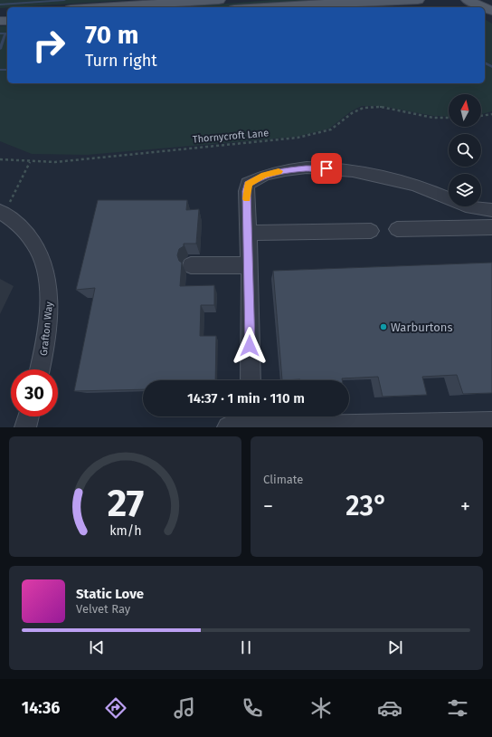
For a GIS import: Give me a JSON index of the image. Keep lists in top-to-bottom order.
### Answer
{
  "streets": {
    "street": ["Grafton Way"],
    "path": ["Thornycroft Lane"]
  },
  "places": ["Warburtons"],
  "north": "top",
  "page": {
    "turn": ["70 m", "Turn right"],
    "limit": "30",
    "trip": "14:37 · 1 min · 110 m",
    "tile": "Climate",
    "heat": ["−", "23°", "+"],
    "song": ["Static Love", "Velvet Ray"],
    "tabs": "14:36",
    "gauge": ["27", "km/h"]
  }
}
